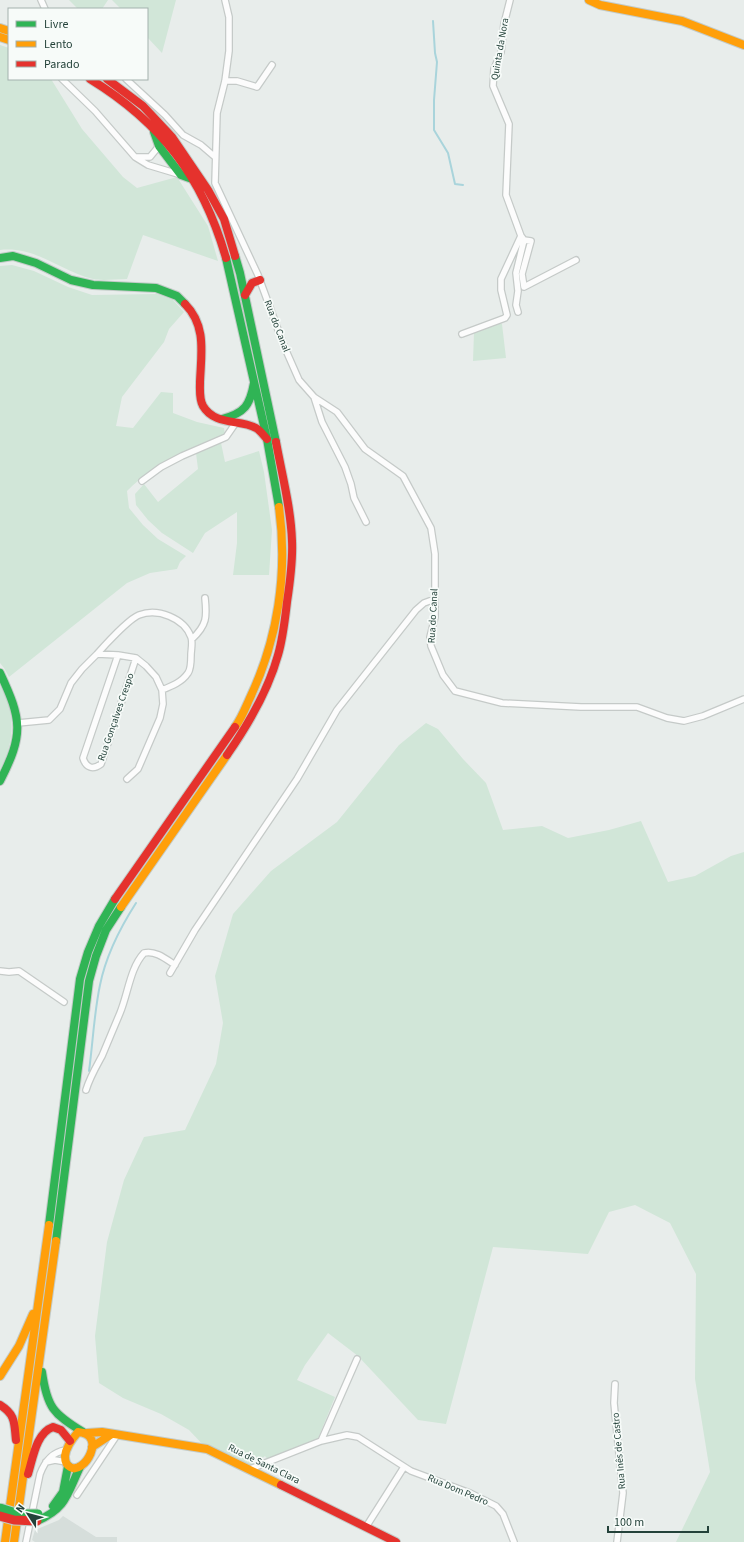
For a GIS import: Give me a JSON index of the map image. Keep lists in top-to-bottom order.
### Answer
{
  "streets": {
    "main road": ["Rua de Santa Clara"],
    "street": [
      "Quinta da Nora",
      "Rua do Canal",
      "Rua Gonçalves Crespo",
      "Rua Inês de Castro",
      "Rua Dom Pedro"
    ]
  },
  "crossings": [
    ["Rua de Santa Clara", "Rua Dom Pedro"]
  ],
  "legend": ["Livre", "Lento", "Parado"],
  "scale_bar": "100 m",
  "north": "top left"
}
